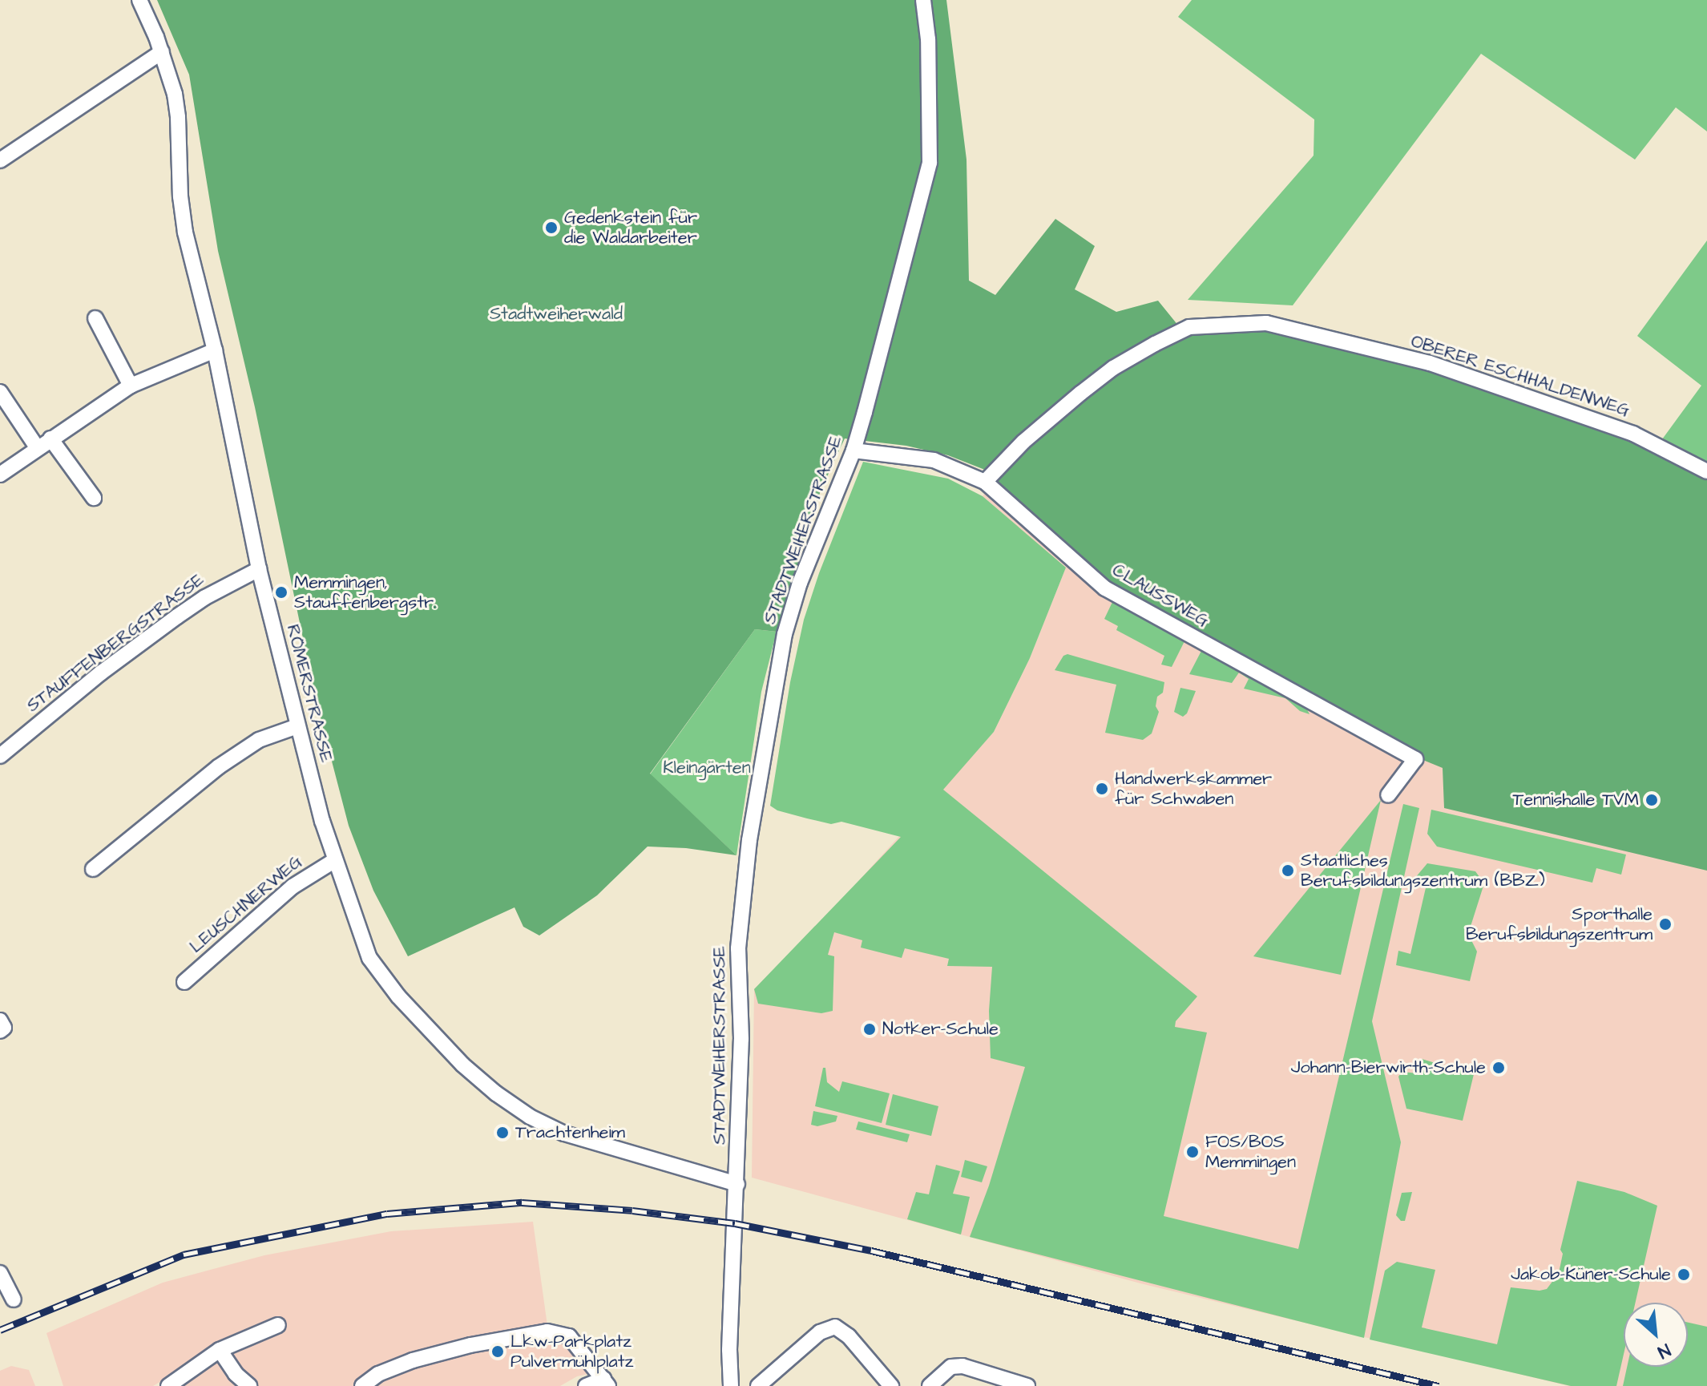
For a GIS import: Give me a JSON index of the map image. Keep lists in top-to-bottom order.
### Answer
{
  "streets": {
    "street": [
      "OBERER ESCHHALDENWEG",
      "STADTWEIHERSTRASSE",
      "CLAUSSWEG",
      "STAUFFENBERGSTRASSE",
      "RÖMERSTRASSE",
      "LEUSCHNERWEG"
    ]
  },
  "crossings": [
    ["OBERER ESCHHALDENWEG", "CLAUSSWEG"],
    ["STADTWEIHERSTRASSE", "CLAUSSWEG"],
    ["STADTWEIHERSTRASSE", "RÖMERSTRASSE"],
    ["STAUFFENBERGSTRASSE", "RÖMERSTRASSE"],
    ["RÖMERSTRASSE", "LEUSCHNERWEG"]
  ],
  "parks": ["Stadtweiherwald", "Kleingärten"],
  "places": [
    "Gedenkstein für die Waldarbeiter",
    "Memmingen, Stauffenbergstr.",
    "Handwerkskammer für Schwaben",
    "Tennishalle TVM",
    "Staatliches Berufsbildungszentrum (BBZ)",
    "Sporthalle Berufsbildungszentrum",
    "Notker-Schule",
    "Johann-Bierwirth-Schule",
    "Trachtenheim",
    "FOS/BOS Memmingen",
    "Jakob-Küner-Schule",
    "Lkw-Parkplatz Pulvermühlplatz"
  ],
  "north": "bottom right"
}
